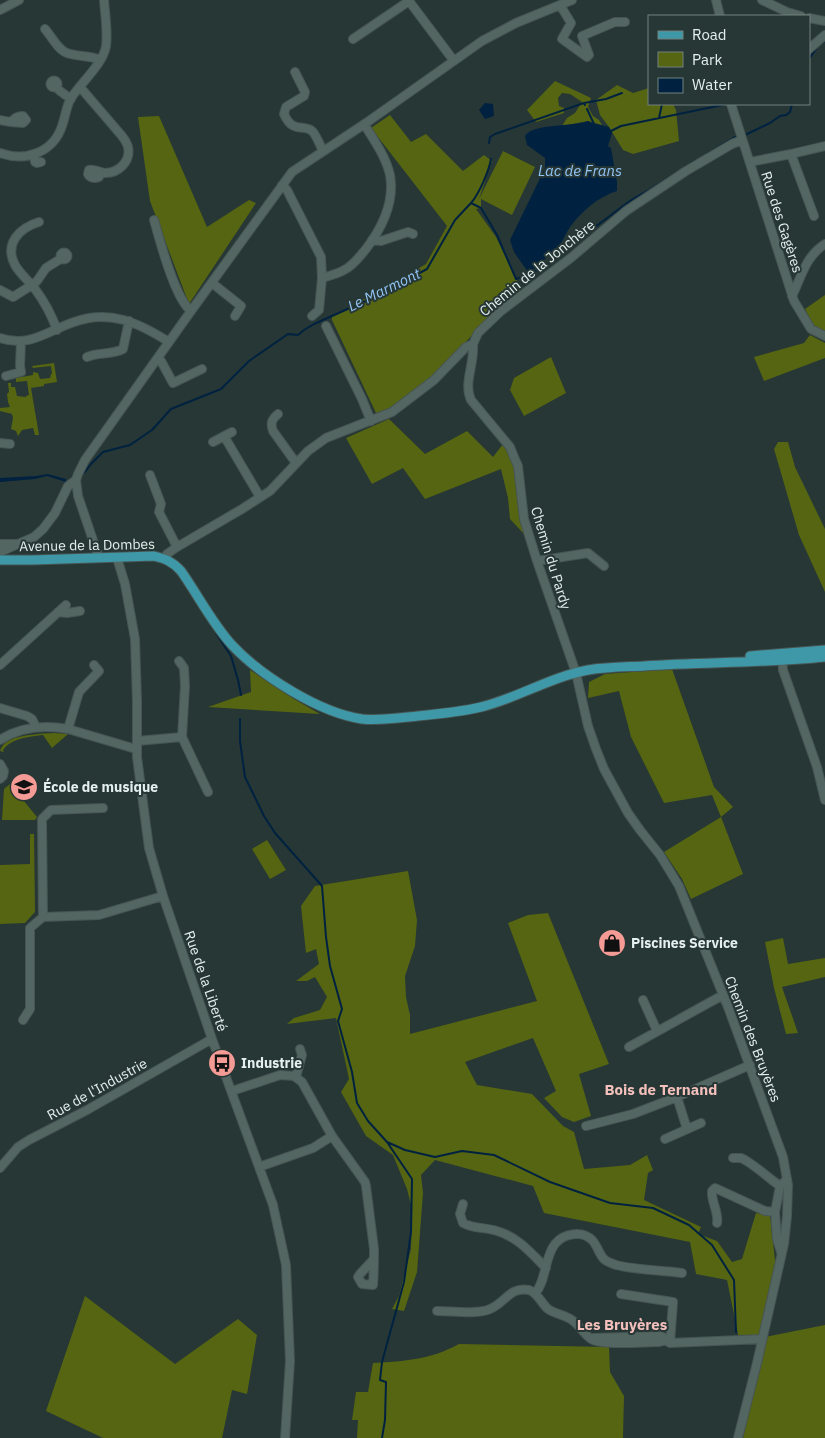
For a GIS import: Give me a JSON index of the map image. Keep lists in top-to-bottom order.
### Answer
{
  "streets": {
    "main road": ["Avenue de la Dombes"],
    "street": [
      "Rue des Gagères",
      "Chemin de la Jonchère",
      "Chemin du Pardy",
      "Rue de la Liberté",
      "Chemin des Bruyères",
      "Rue de l'Industrie"
    ]
  },
  "crossings": [
    ["Rue des Gagères", "Chemin de la Jonchère"],
    ["Chemin de la Jonchère", "Avenue de la Dombes"],
    ["Chemin de la Jonchère", "Chemin du Pardy"],
    ["Avenue de la Dombes", "Chemin du Pardy"],
    ["Avenue de la Dombes", "Rue de la Liberté"],
    ["Avenue de la Dombes", "Chemin des Bruyères"],
    ["Chemin du Pardy", "Chemin des Bruyères"],
    ["Rue de la Liberté", "Rue de l'Industrie"]
  ],
  "districts": ["Bois de Ternand", "Les Bruyères"],
  "water": ["Lac de Frans", "Le Marmont"],
  "places": {
    "school or university": ["École de musique"],
    "shop": ["Piscines Service"],
    "bus stop": ["Industrie"]
  },
  "legend": ["Road", "Park", "Water"]
}
